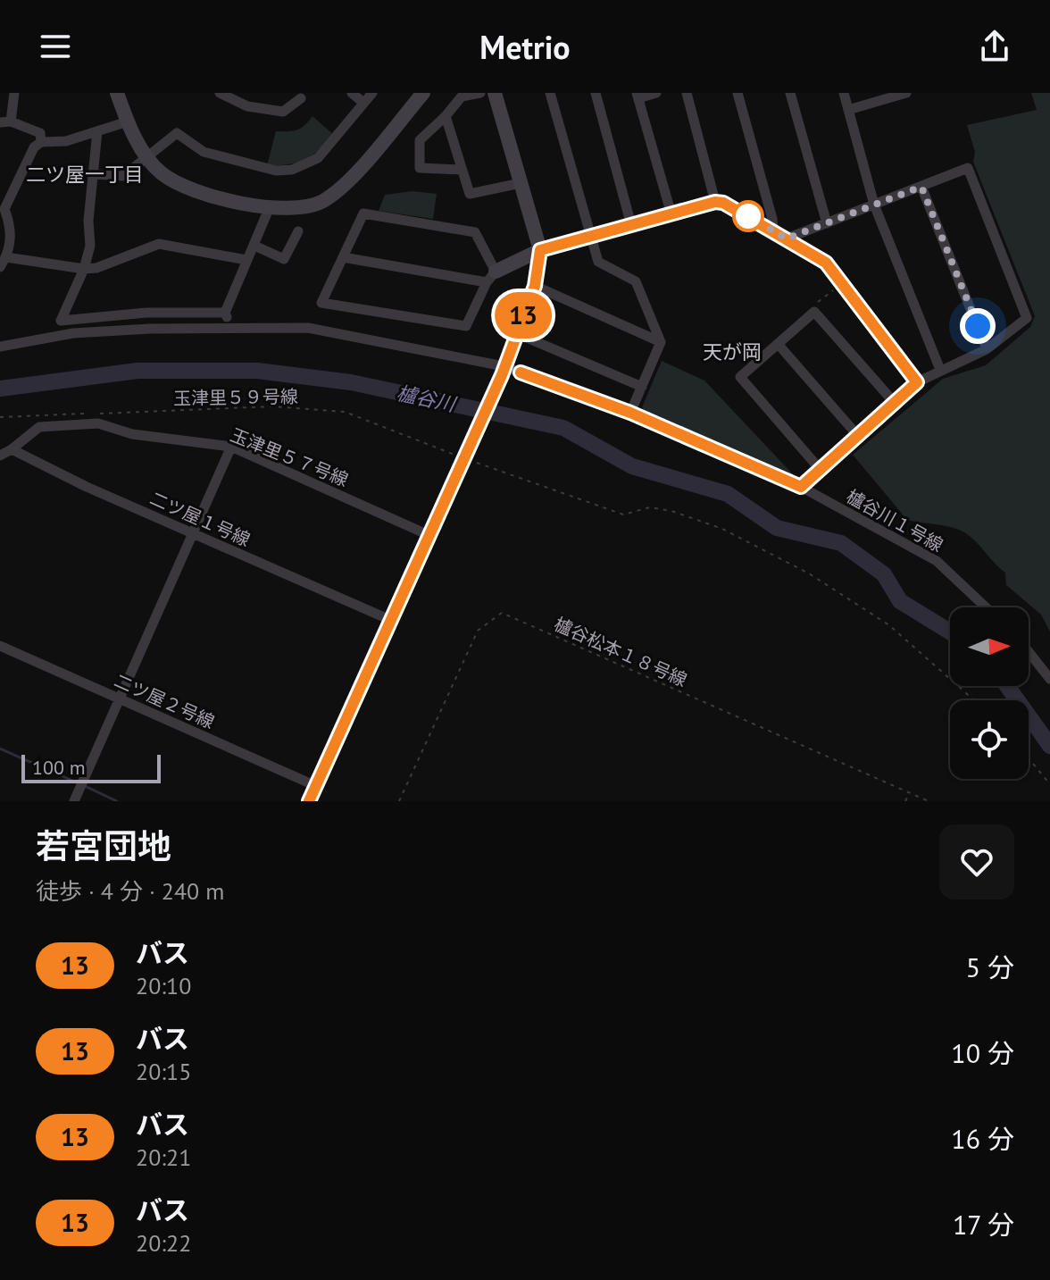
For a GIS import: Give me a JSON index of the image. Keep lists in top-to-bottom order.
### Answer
{
  "streets": {
    "street": [
      "玉津里５７号線",
      "二ツ屋１号線",
      "櫨谷川１号線",
      "二ツ屋２号線"
    ],
    "path": ["玉津里５９号線", "櫨谷松本１８号線"]
  },
  "crossings": [
    ["玉津里５７号線", "二ツ屋１号線"]
  ],
  "districts": ["二ツ屋一丁目", "天が岡"],
  "water": ["櫨谷川"],
  "lines": ["bus line 13"],
  "scale_bar": "100 m",
  "north": "right",
  "page": {
    "header": "Metrio",
    "on_map": "13",
    "scale": "100 m",
    "heading": ["若宮団地", "徒歩 · 4 分 · 240 m"],
    "list": [
      {
        "mark": "13",
        "name": "バス",
        "note": "20:10",
        "value": "5 分"
      },
      {
        "mark": "13",
        "name": "バス",
        "note": "20:15",
        "value": "10 分"
      },
      {
        "mark": "13",
        "name": "バス",
        "note": "20:21",
        "value": "16 分"
      },
      {
        "mark": "13",
        "name": "バス",
        "note": "20:22",
        "value": "17 分"
      }
    ]
  }
}
